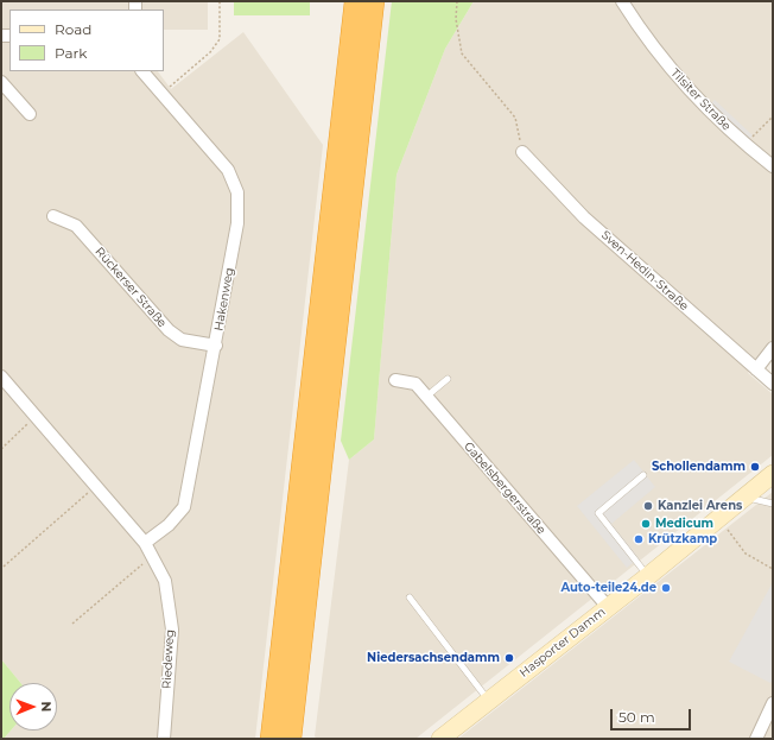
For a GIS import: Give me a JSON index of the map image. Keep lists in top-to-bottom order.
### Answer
{
  "streets": {
    "main road": ["Hasporter Damm"],
    "street": [
      "Tilsiter Straße",
      "Sven-Hedin-Straße",
      "Rückerser Straße",
      "Hakenweg",
      "Gabelsbergerstraße",
      "Riedeweg"
    ]
  },
  "crossings": [
    ["Rückerser Straße", "Hakenweg"],
    ["Hakenweg", "Riedeweg"],
    ["Gabelsbergerstraße", "Hasporter Damm"]
  ],
  "places": [
    "Schollendamm",
    "Kanzlei Arens",
    "Medicum",
    "Krützkamp",
    "Auto-teile24.de",
    "Niedersachsendamm"
  ],
  "legend": ["Road", "Park"],
  "scale_bar": "50 m",
  "north": "right"
}
